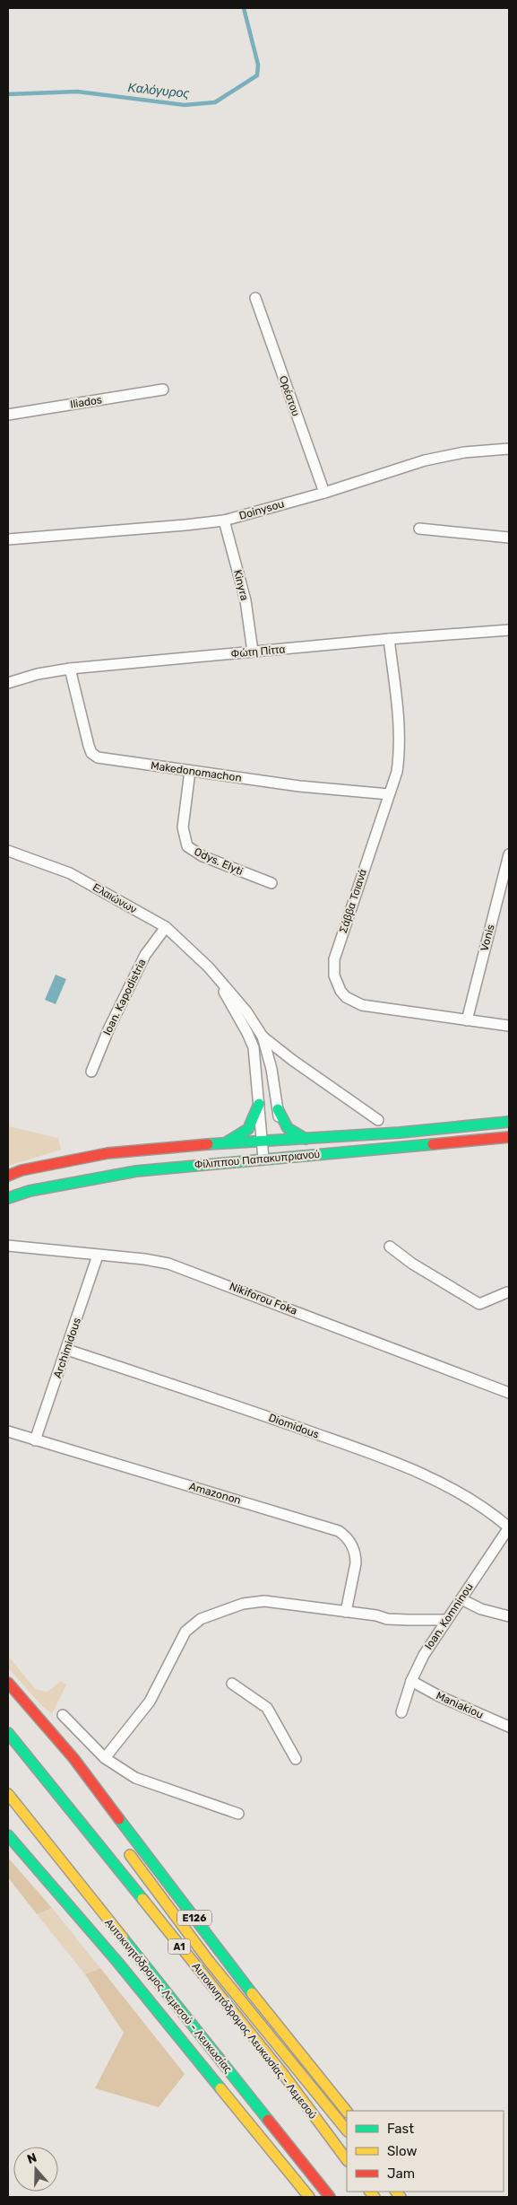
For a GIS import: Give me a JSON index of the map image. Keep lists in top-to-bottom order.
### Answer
{
  "streets": {
    "main road": [
      "Φίλιππου Παπακυπριανού",
      "E126",
      "A1",
      "Αυτοκινητόδρομος Λεμεσού - Λευκωσίας",
      "Αυτοκινητόδρομος Λευκωσίας - Λεμεσού"
    ],
    "street": [
      "Ορέστου",
      "Iliados",
      "Doinysou",
      "Kinyra",
      "Φώτη Πίττα",
      "Makedonomachon",
      "Odys. Elyti",
      "Ελαιώνων",
      "Σάββα Τσιανά",
      "Vonis",
      "Ioan. Kapodistria",
      "Nikiforou Foka",
      "Archimidous",
      "Diomidous",
      "Amazonon",
      "Ioan. Komninou",
      "Maniakiou"
    ]
  },
  "crossings": [
    ["Ορέστου", "Doinysou"],
    ["Doinysou", "Kinyra"],
    ["Kinyra", "Φώτη Πίττα"],
    ["Φώτη Πίττα", "Makedonomachon"],
    ["Φώτη Πίττα", "Σάββα Τσιανά"],
    ["Makedonomachon", "Odys. Elyti"],
    ["Makedonomachon", "Σάββα Τσιανά"],
    ["Ελαιώνων", "Ioan. Kapodistria"],
    ["Ελαιώνων", "Φίλιππου Παπακυπριανού"],
    ["Σάββα Τσιανά", "Vonis"],
    ["Nikiforou Foka", "Archimidous"],
    ["Archimidous", "Diomidous"],
    ["Archimidous", "Amazonon"],
    ["Diomidous", "Ioan. Komninou"],
    ["Ioan. Komninou", "Maniakiou"]
  ],
  "water": ["Καλόγυρος"],
  "legend": ["Fast", "Slow", "Jam"],
  "north": "top"
}
